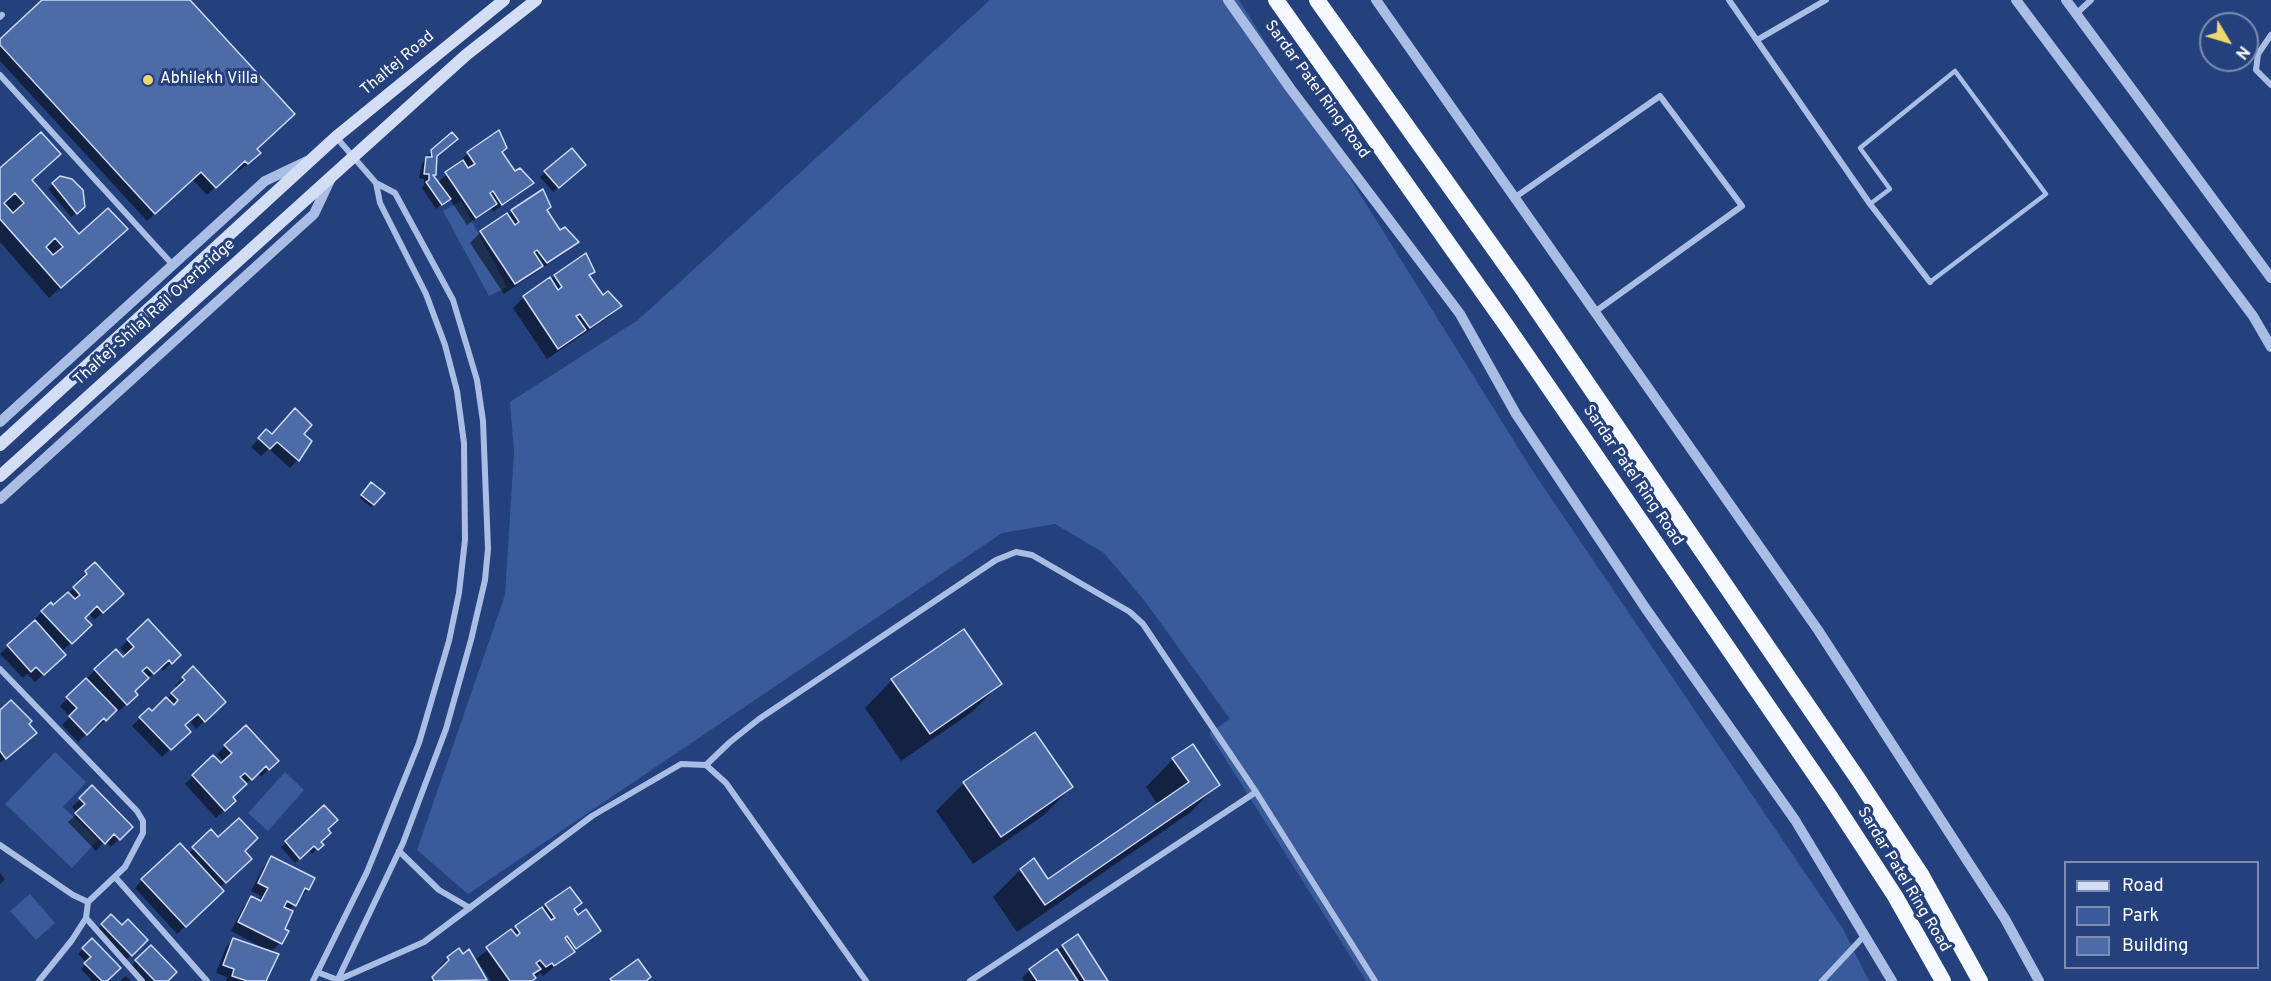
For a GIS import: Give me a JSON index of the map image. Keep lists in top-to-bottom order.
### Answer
{
  "streets": {
    "highway": ["Sardar Patel Ring Road"],
    "main road": ["Thaltej Road", "Thaltej-Shilaj Rail Overbridge"]
  },
  "crossings": [
    ["Thaltej Road", "Thaltej-Shilaj Rail Overbridge"]
  ],
  "places": ["Abhilekh Villa"],
  "legend": ["Road", "Park", "Building"],
  "north": "bottom right"
}
